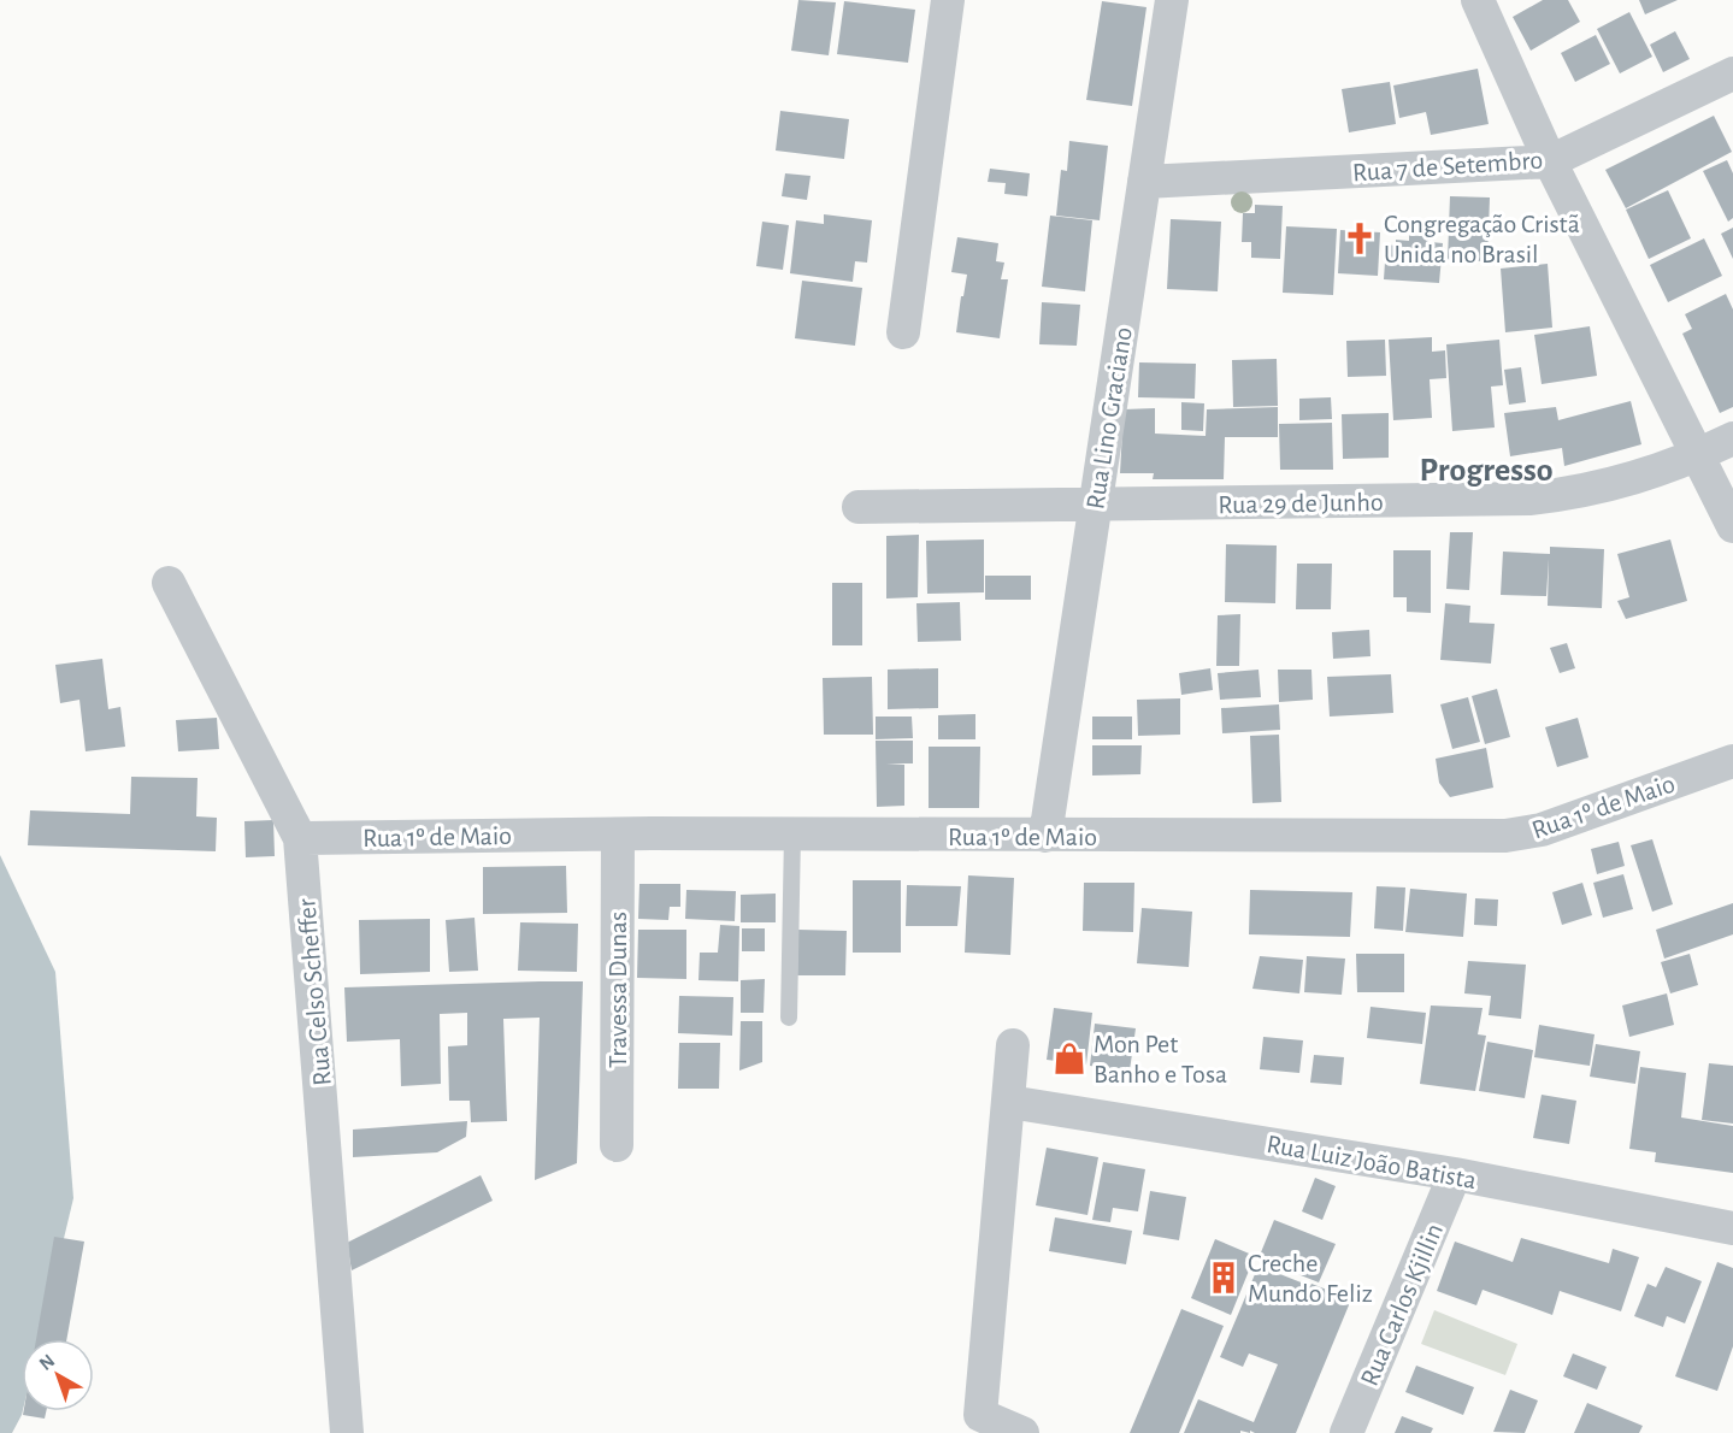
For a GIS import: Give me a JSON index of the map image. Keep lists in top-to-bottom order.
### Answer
{
  "streets": {
    "street": [
      "Rua 7 de Setembro",
      "Rua Lino Graciano",
      "Rua 29 de Junho",
      "Rua 1º de Maio",
      "Travessa Dunas",
      "Rua Celso Scheffer",
      "Rua Luiz João Batista",
      "Rua Carlos Kjillin"
    ]
  },
  "crossings": [
    ["Rua 7 de Setembro", "Rua Lino Graciano"],
    ["Rua Lino Graciano", "Rua 29 de Junho"],
    ["Rua Lino Graciano", "Rua 1º de Maio"],
    ["Rua 1º de Maio", "Travessa Dunas"],
    ["Rua 1º de Maio", "Rua Celso Scheffer"],
    ["Rua Luiz João Batista", "Rua Carlos Kjillin"]
  ],
  "districts": ["Progresso"],
  "places": {
    "church": ["Congregação Cristã Unida no Brasil"],
    "shop": ["Mon Pet Banho e Tosa"],
    "building": ["Creche Mundo Feliz"]
  },
  "north": "top left"
}
